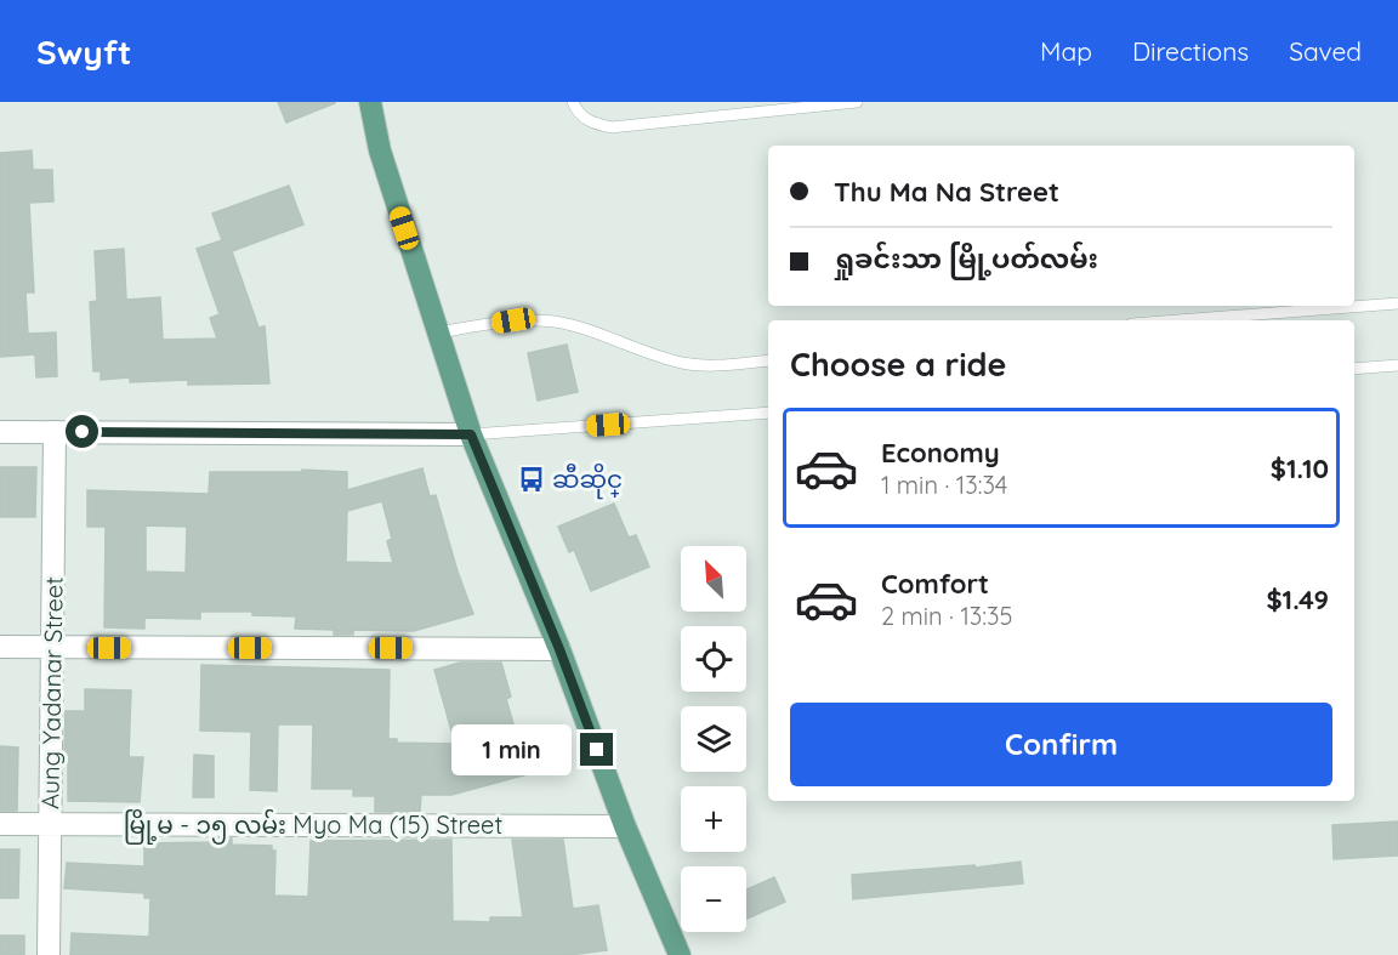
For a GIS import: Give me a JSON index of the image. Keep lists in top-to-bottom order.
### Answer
{
  "streets": {
    "street": ["Aung Yadanar Street", "မြို့မ - ၁၅ လမ်း Myo Ma (15) Street"]
  },
  "crossings": [
    ["Aung Yadanar Street", "မြို့မ - ၁၅ လမ်း Myo Ma (15) Street"]
  ],
  "places": {
    "bus stop": ["ဆီဆိုင္"]
  },
  "north": "top left",
  "page": {
    "header": "Swyft",
    "nav": ["Map", "Directions", "Saved"],
    "banner": ["Thu Ma Na Street", "ရှုခင်းသာ မြို့ပတ်လမ်း"],
    "heading": "Choose a ride",
    "list": [
      {
        "name": "Economy",
        "note": "1 min · 13:34",
        "value": "$1.10"
      },
      {
        "name": "Comfort",
        "note": "2 min · 13:35",
        "value": "$1.49"
      }
    ],
    "map_buttons": ["+", "−"],
    "buttons": "Confirm",
    "bubble": "1 min"
  }
}
